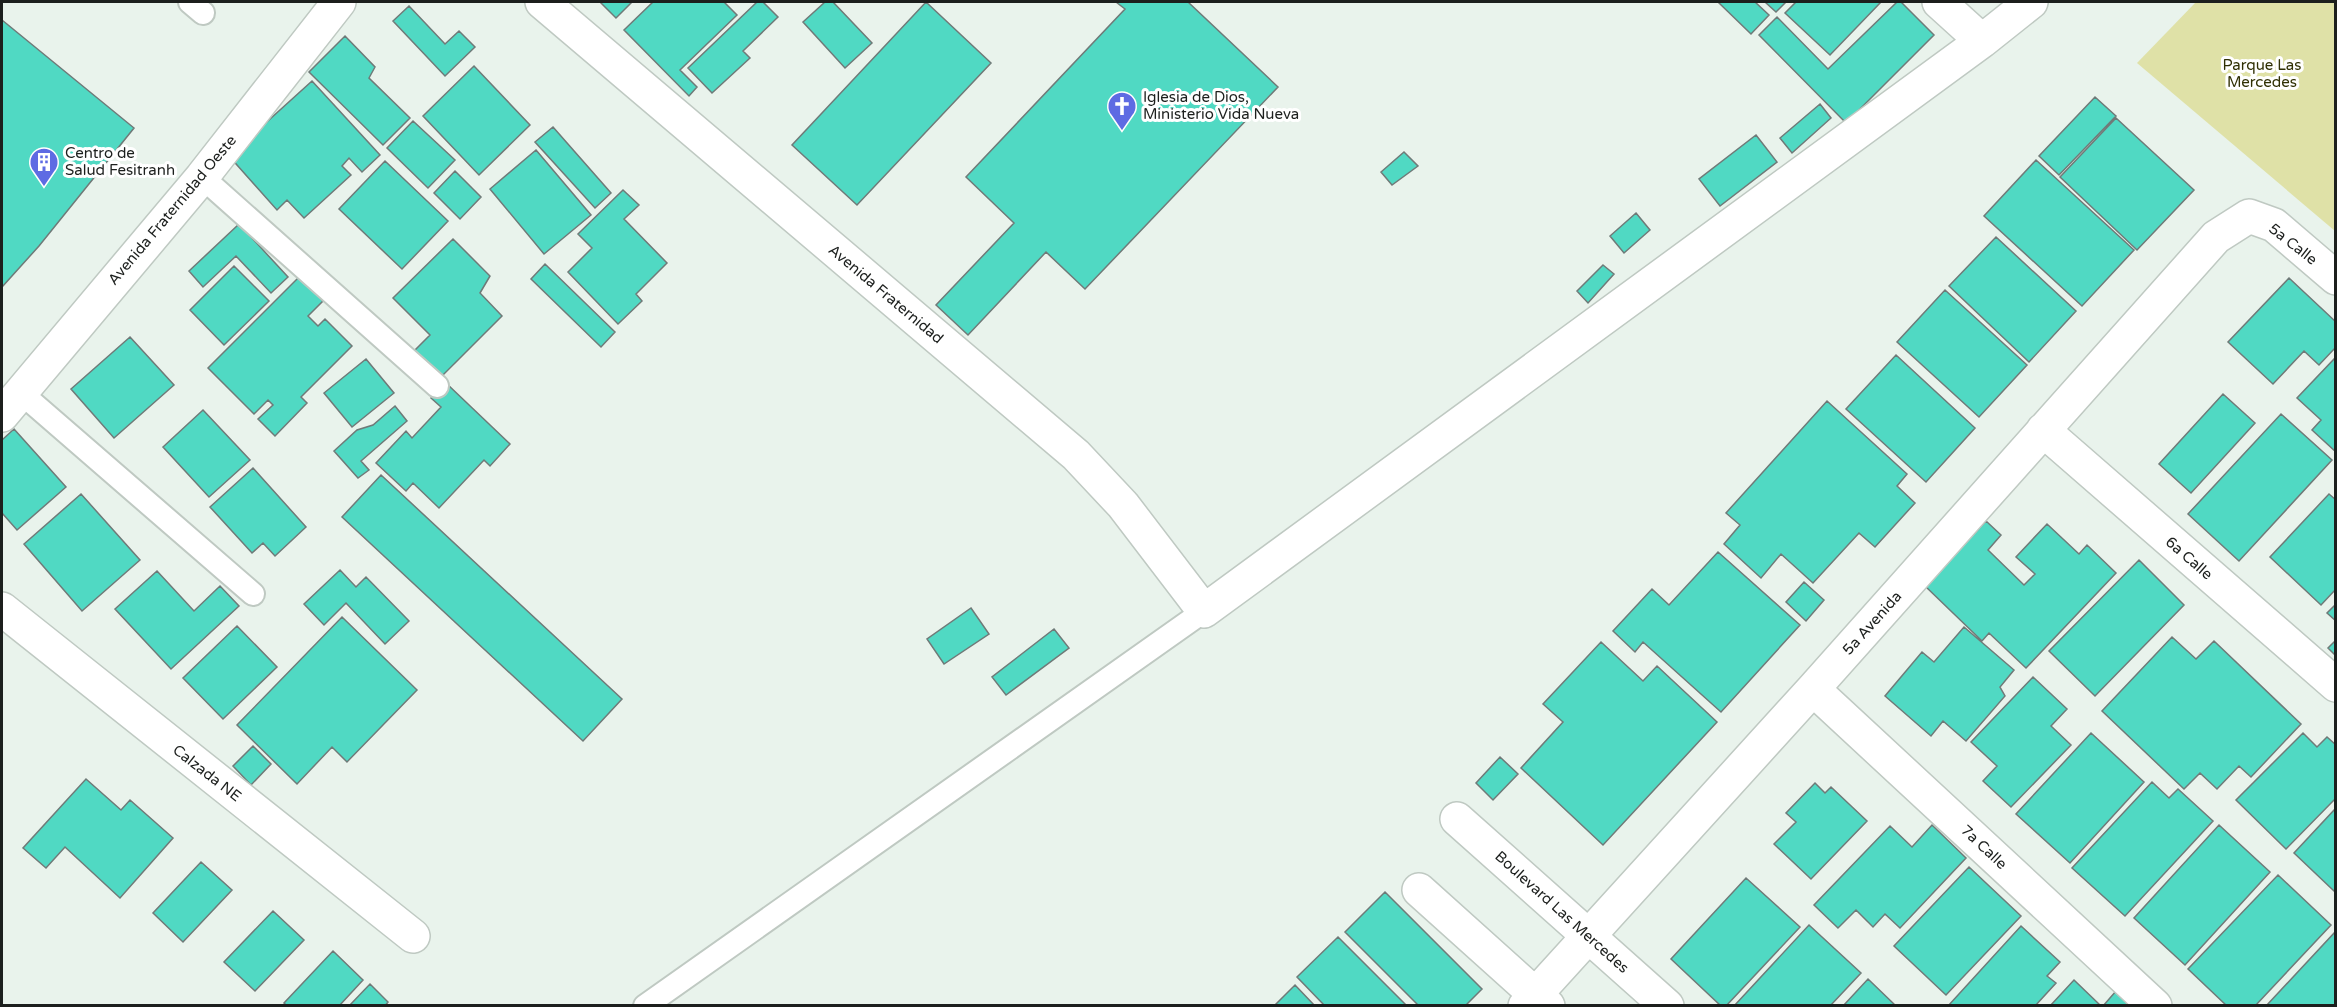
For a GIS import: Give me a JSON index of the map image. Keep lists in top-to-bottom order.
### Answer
{
  "streets": {
    "street": [
      "Avenida Fraternidad Oeste",
      "5a Calle",
      "Avenida Fraternidad",
      "6a Calle",
      "5a Avenida",
      "Calzada NE",
      "7a Calle",
      "Boulevard Las Mercedes"
    ]
  },
  "crossings": [
    ["5a Calle", "5a Avenida"],
    ["6a Calle", "5a Avenida"],
    ["5a Avenida", "7a Calle"],
    ["5a Avenida", "Boulevard Las Mercedes"]
  ],
  "parks": ["Parque Las Mercedes"],
  "places": {
    "church": ["Iglesia de Dios, Ministerio Vida Nueva"],
    "building": ["Centro de Salud Fesitranh"]
  }
}
